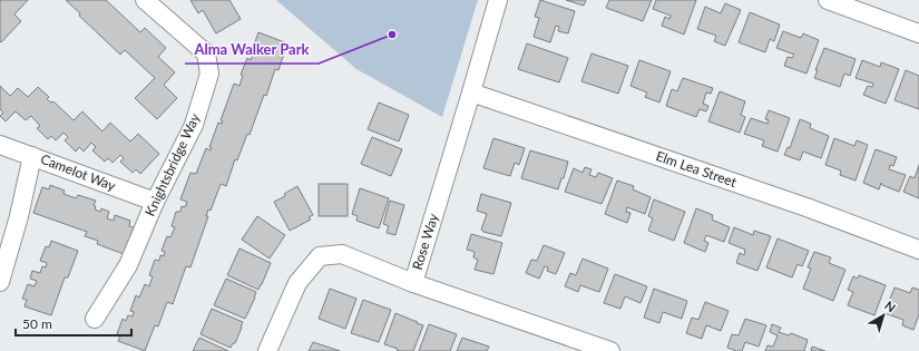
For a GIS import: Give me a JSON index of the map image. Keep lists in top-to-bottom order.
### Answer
{
  "streets": {
    "street": [
      "Knightsbridge Way",
      "Elm Lea Street",
      "Camelot Way",
      "Rose Way"
    ]
  },
  "crossings": [
    ["Knightsbridge Way", "Camelot Way"],
    ["Elm Lea Street", "Rose Way"]
  ],
  "places": ["Alma Walker Park"],
  "scale_bar": "50 m",
  "north": "top right"
}
